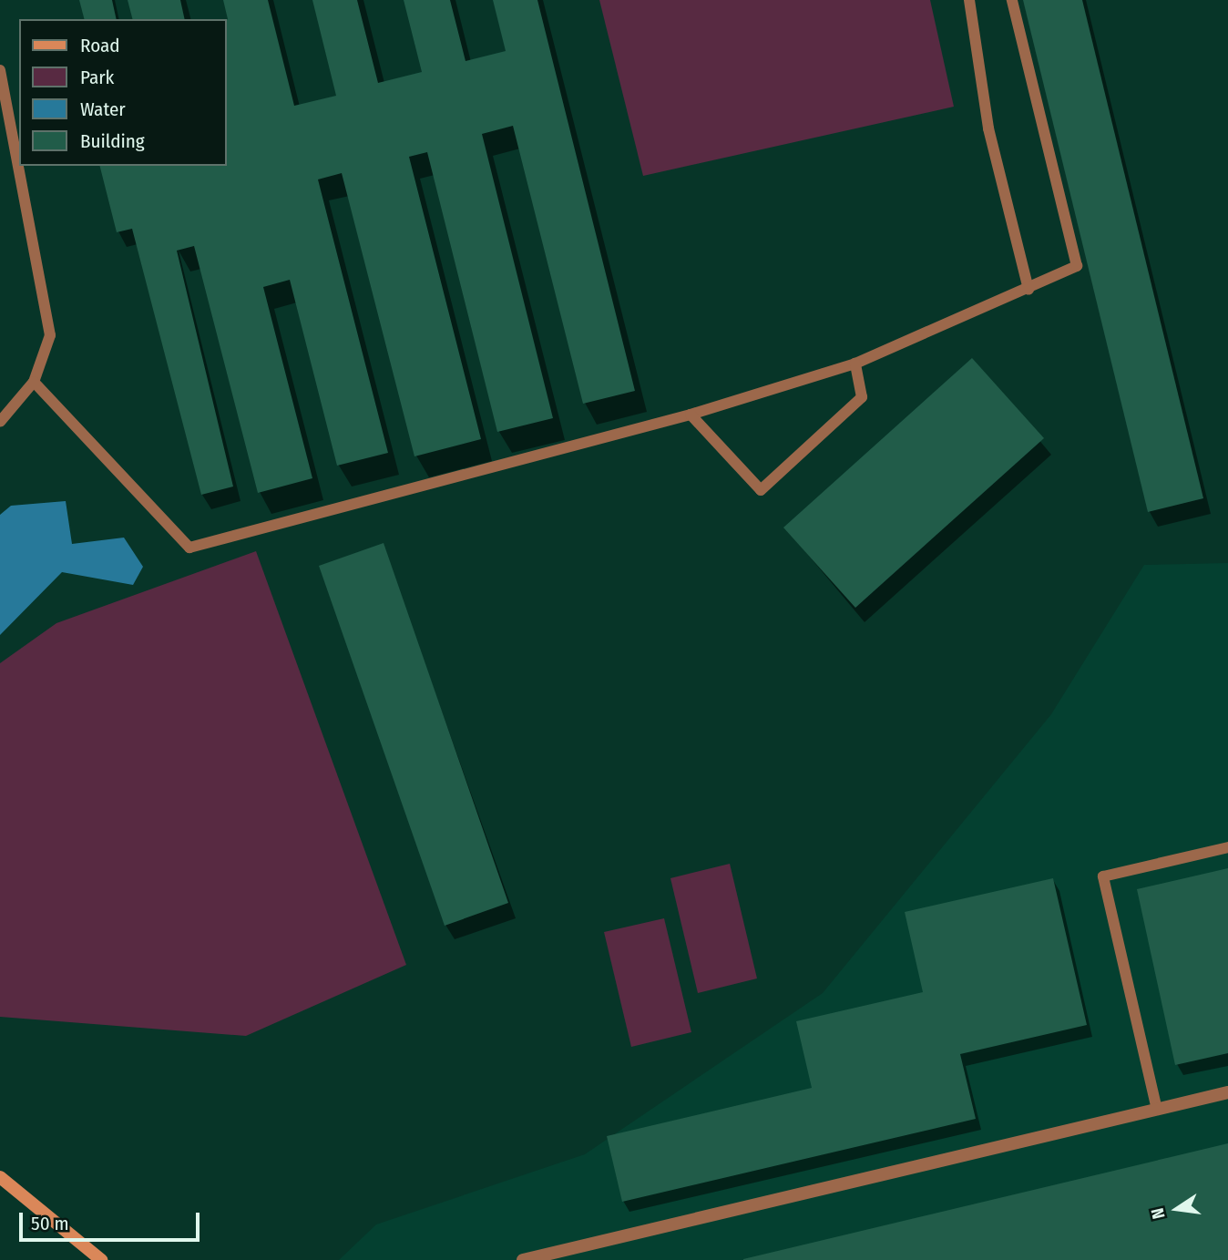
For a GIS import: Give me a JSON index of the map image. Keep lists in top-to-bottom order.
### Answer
{
  "legend": [
    "Road",
    "Park",
    "Water",
    "Building"
  ],
  "scale_bar": "50 m",
  "north": "left"
}
